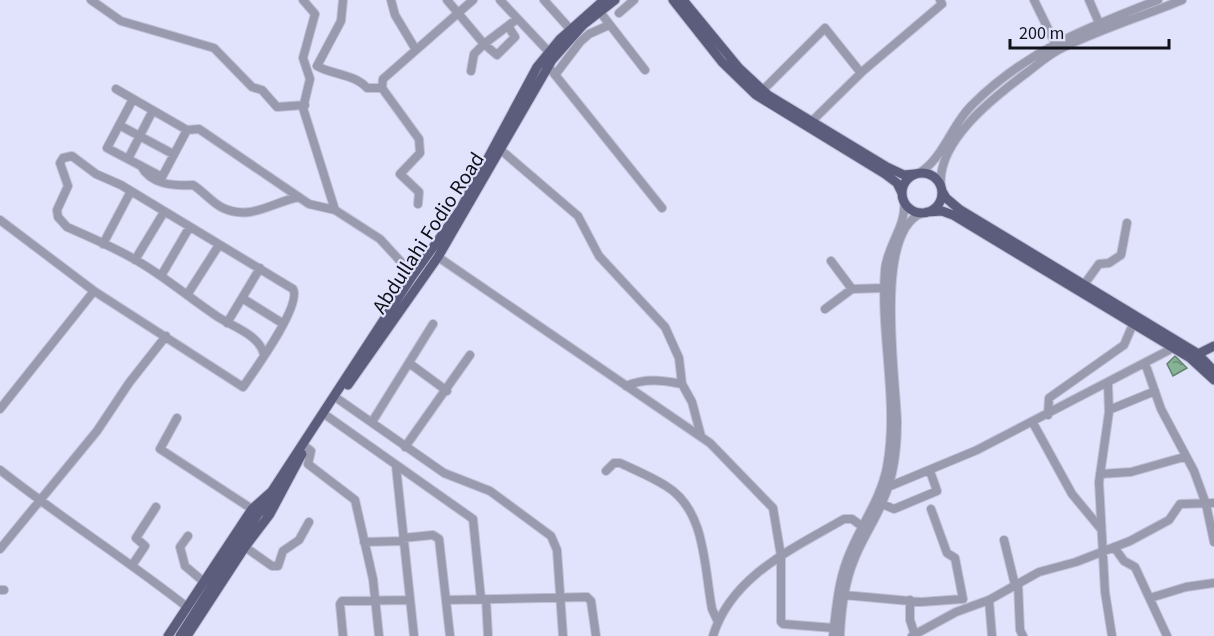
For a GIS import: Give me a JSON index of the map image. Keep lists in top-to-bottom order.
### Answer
{
  "streets": {
    "main road": ["Abdullahi Fodio Road"]
  },
  "scale_bar": "200 m"
}
